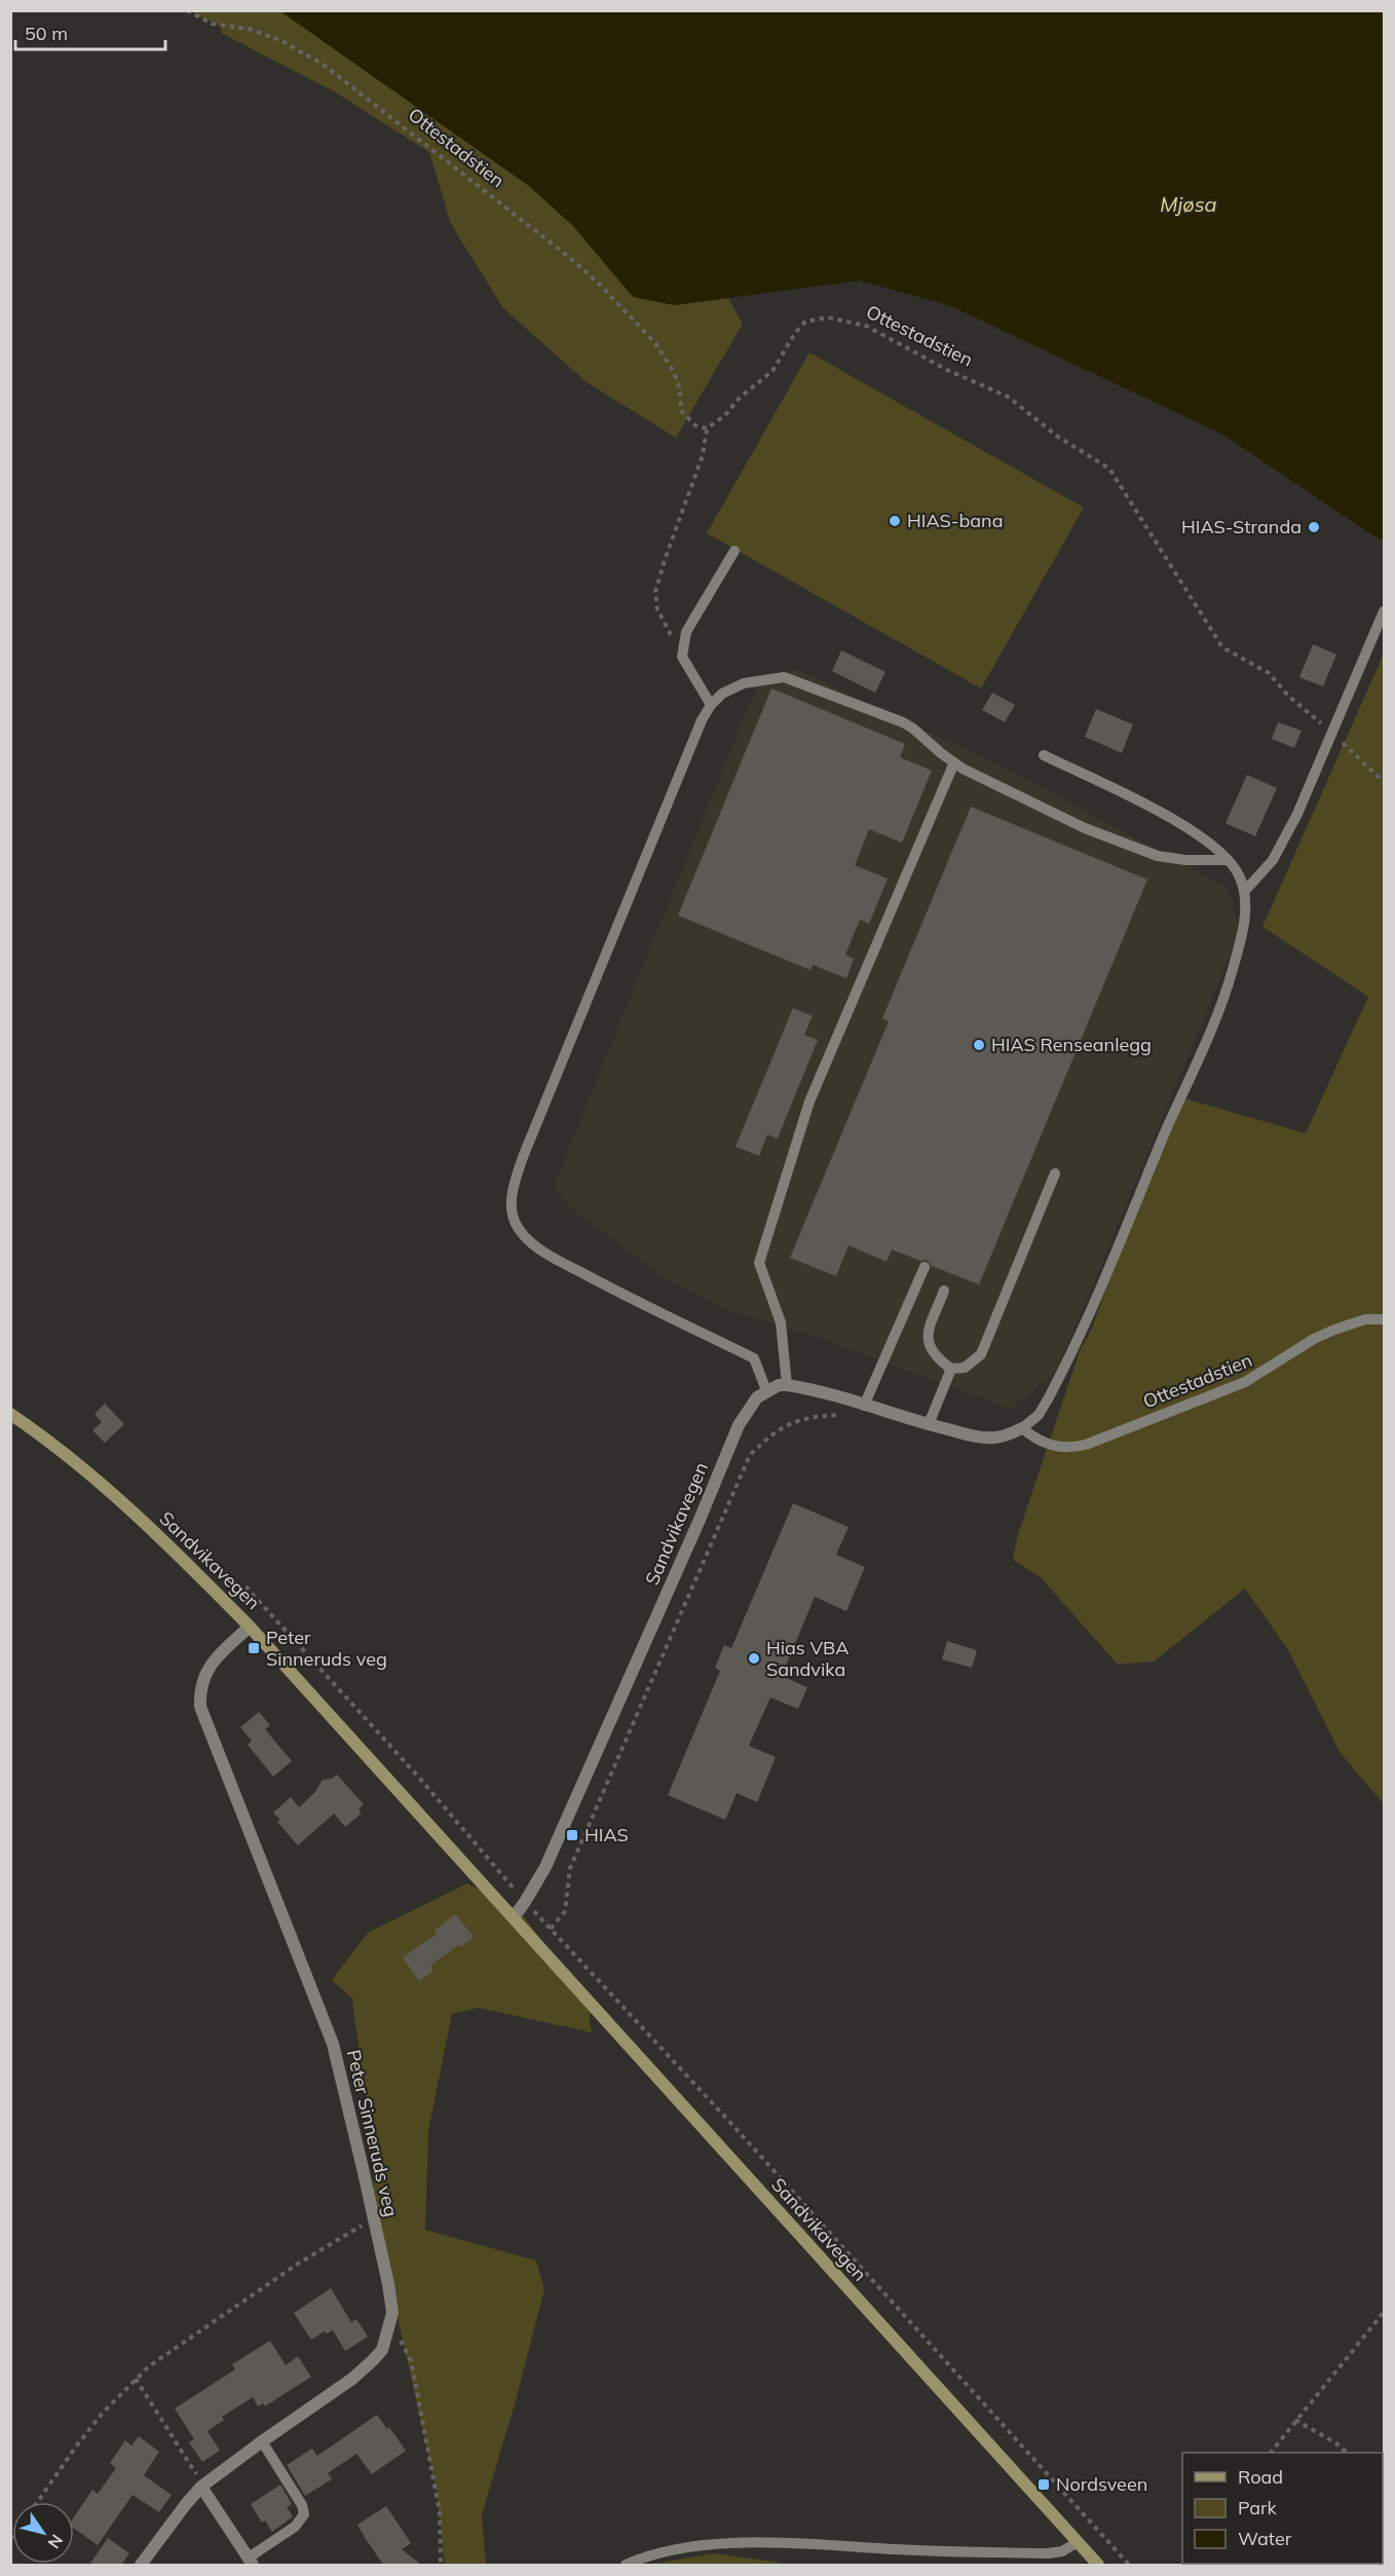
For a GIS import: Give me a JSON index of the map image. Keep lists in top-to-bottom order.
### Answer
{
  "streets": {
    "main road": ["Sandvikavegen"],
    "street": ["Peter Sinneruds veg"],
    "lane": ["Ottestadstien"]
  },
  "crossings": [
    ["Sandvikavegen", "Peter Sinneruds veg"]
  ],
  "water": ["Mjøsa"],
  "places": {
    "other": [
      "HIAS-bana",
      "HIAS-Stranda",
      "HIAS Renseanlegg",
      "Hias VBA Sandvika"
    ],
    "transit": ["Peter Sinneruds veg", "HIAS", "Nordsveen"]
  },
  "legend": ["Road", "Park", "Water"],
  "scale_bar": "50 m",
  "north": "bottom right"
}
